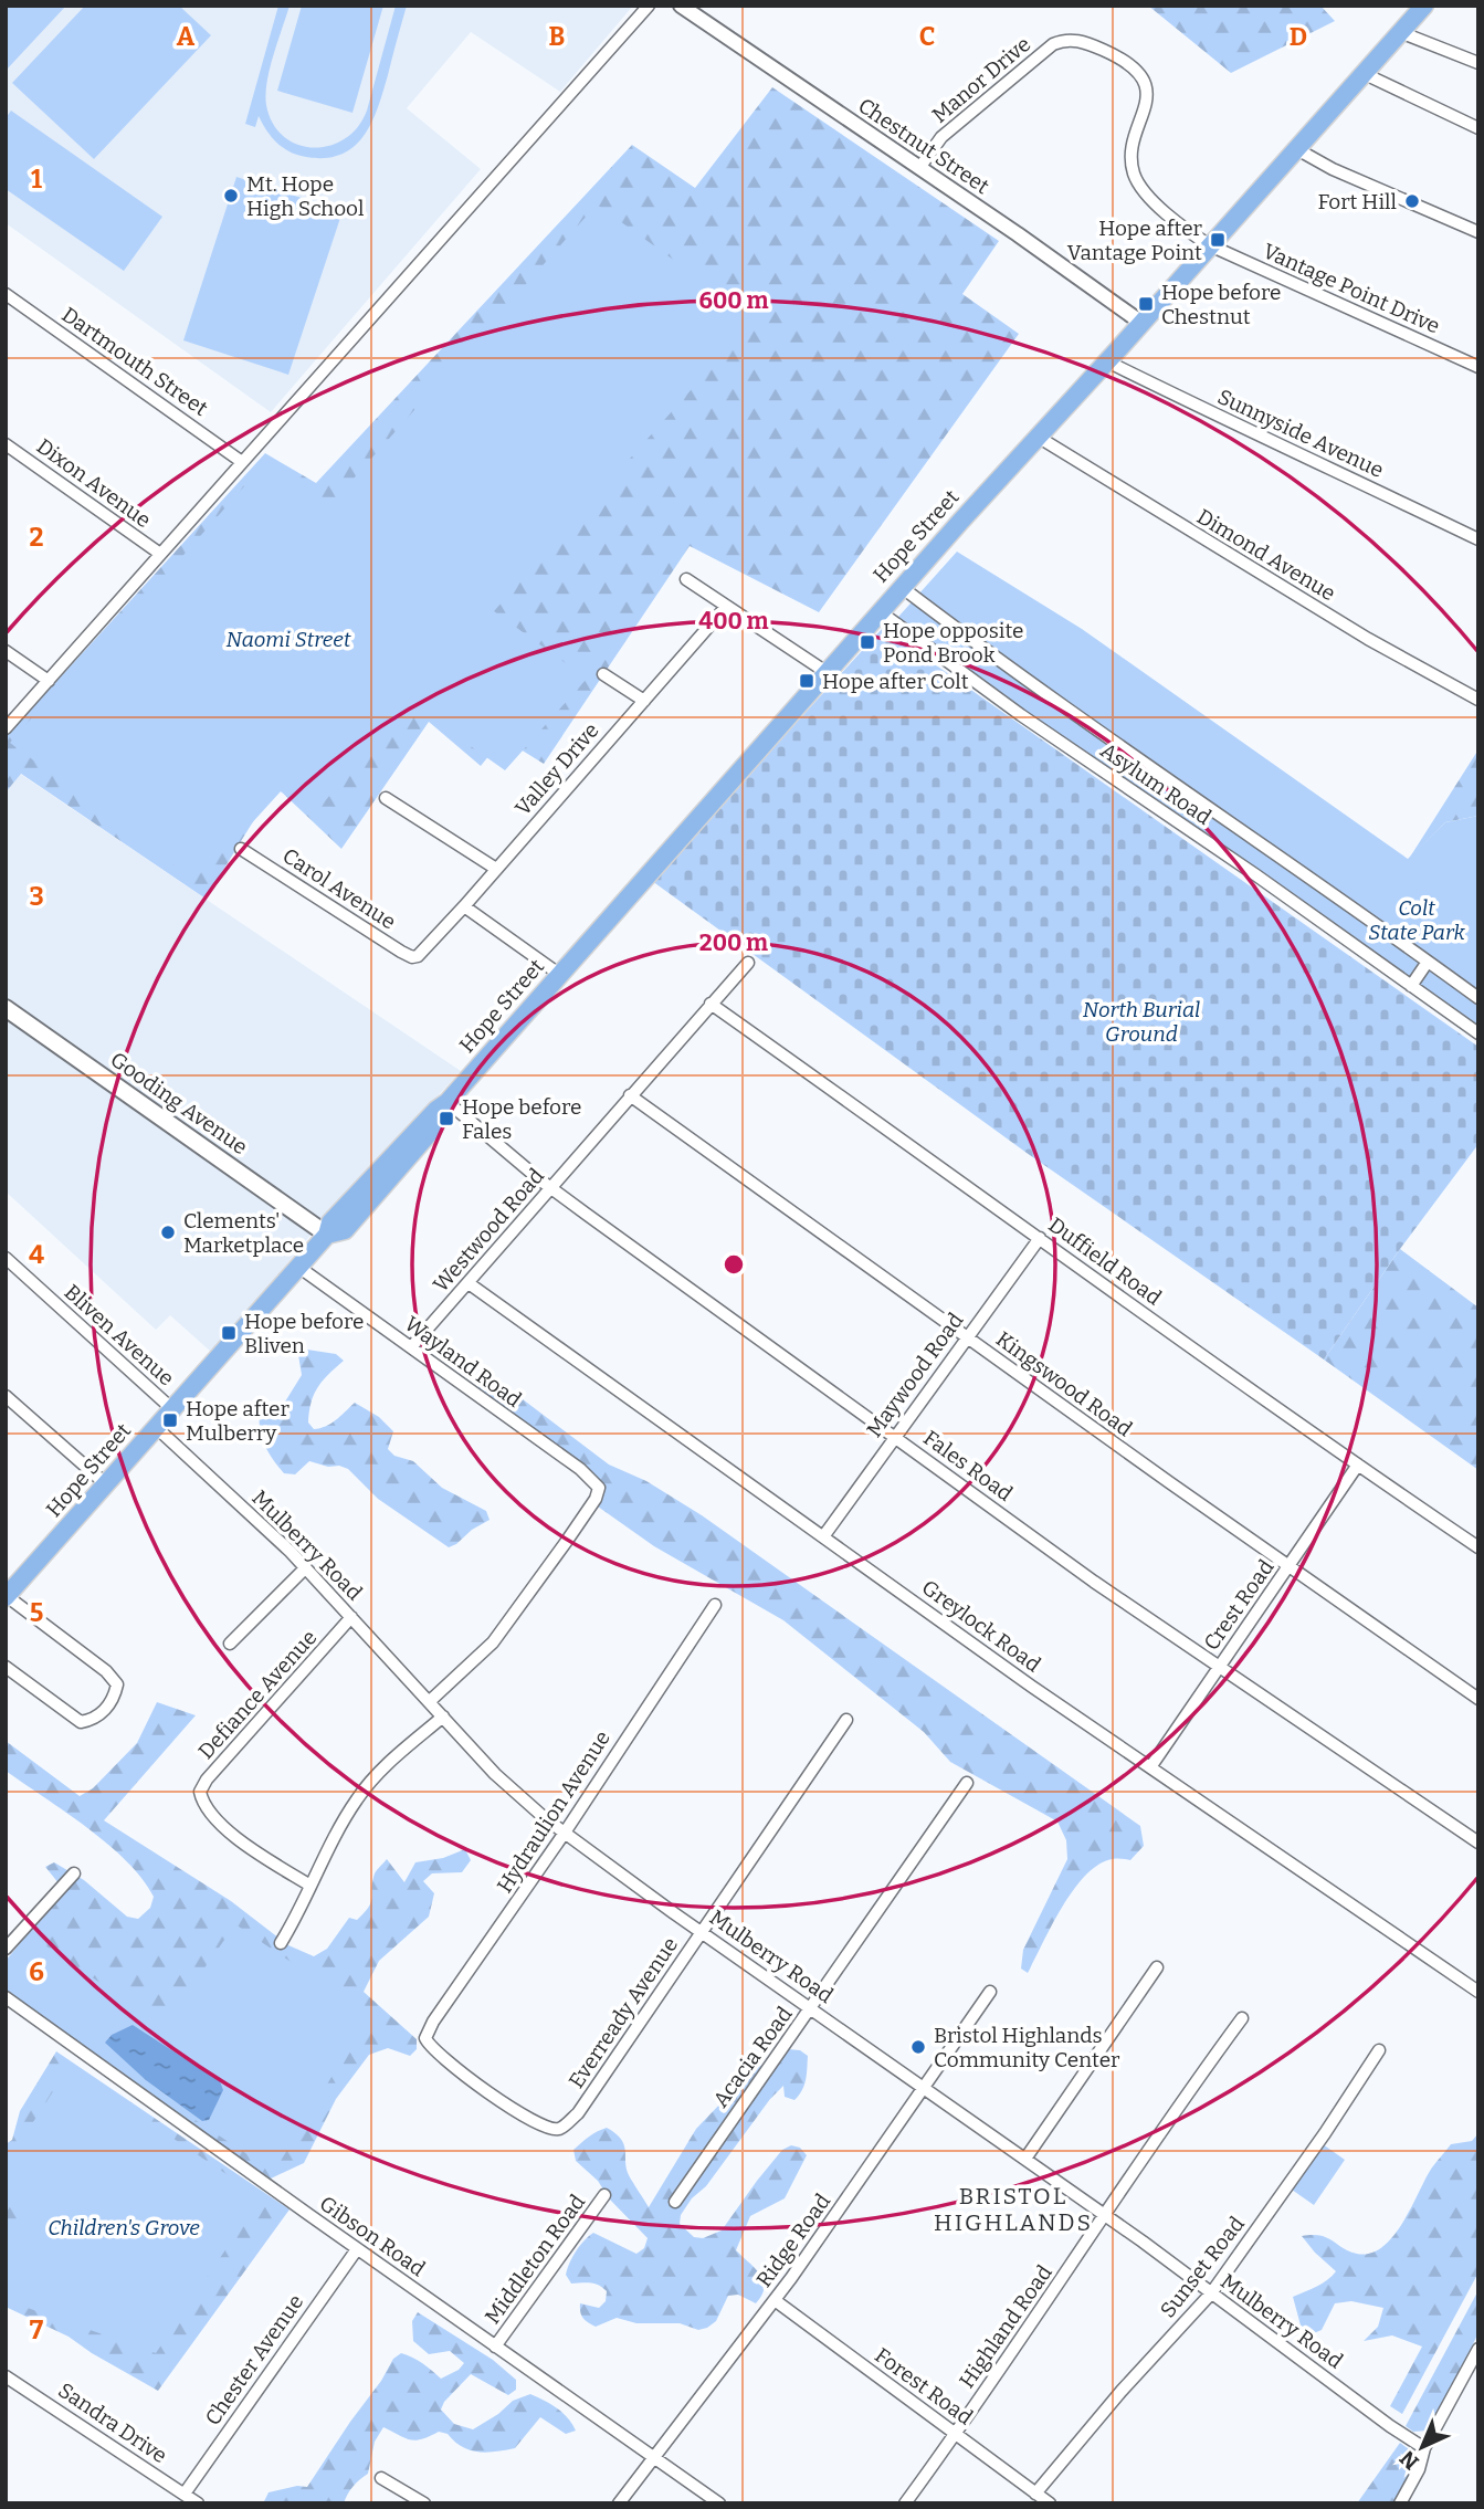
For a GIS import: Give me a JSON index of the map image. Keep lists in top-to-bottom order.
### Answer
{
  "streets": {
    "main road": ["Hope Street", "Gooding Avenue"],
    "street": [
      "Manor Drive",
      "Chestnut Street",
      "Vantage Point Drive",
      "Dartmouth Street",
      "Sunnyside Avenue",
      "Dixon Avenue",
      "Dimond Avenue",
      "Valley Drive",
      "Asylum Road",
      "Carol Avenue",
      "Westwood Road",
      "Duffield Road",
      "Bliven Avenue",
      "Wayland Road",
      "Maywood Road",
      "Kingswood Road",
      "Fales Road",
      "Mulberry Road",
      "Crest Road",
      "Greylock Road",
      "Defiance Avenue",
      "Hydraulion Avenue",
      "Everready Avenue",
      "Acacia Road",
      "Gibson Road",
      "Ridge Road",
      "Middleton Road",
      "Sunset Road",
      "Highland Road",
      "Chester Avenue",
      "Forest Road",
      "Sandra Drive"
    ]
  },
  "crossings": [
    ["Manor Drive", "Chestnut Street"],
    ["Manor Drive", "Vantage Point Drive"],
    ["Manor Drive", "Hope Street"],
    ["Chestnut Street", "Hope Street"],
    ["Vantage Point Drive", "Hope Street"],
    ["Sunnyside Avenue", "Hope Street"],
    ["Hope Street", "Dimond Avenue"],
    ["Hope Street", "Asylum Road"],
    ["Hope Street", "Gooding Avenue"],
    ["Hope Street", "Bliven Avenue"],
    ["Hope Street", "Wayland Road"],
    ["Hope Street", "Fales Road"],
    ["Hope Street", "Mulberry Road"],
    ["Valley Drive", "Carol Avenue"],
    ["Westwood Road", "Duffield Road"],
    ["Westwood Road", "Wayland Road"],
    ["Westwood Road", "Kingswood Road"],
    ["Westwood Road", "Fales Road"],
    ["Westwood Road", "Greylock Road"],
    ["Duffield Road", "Maywood Road"],
    ["Duffield Road", "Crest Road"],
    ["Wayland Road", "Mulberry Road"],
    ["Maywood Road", "Kingswood Road"],
    ["Maywood Road", "Fales Road"],
    ["Maywood Road", "Greylock Road"],
    ["Kingswood Road", "Crest Road"],
    ["Fales Road", "Crest Road"],
    ["Mulberry Road", "Defiance Avenue"],
    ["Mulberry Road", "Hydraulion Avenue"],
    ["Mulberry Road", "Everready Avenue"],
    ["Mulberry Road", "Acacia Road"],
    ["Mulberry Road", "Ridge Road"],
    ["Mulberry Road", "Sunset Road"],
    ["Mulberry Road", "Highland Road"],
    ["Crest Road", "Greylock Road"],
    ["Hydraulion Avenue", "Everready Avenue"],
    ["Gibson Road", "Ridge Road"],
    ["Gibson Road", "Middleton Road"],
    ["Gibson Road", "Chester Avenue"],
    ["Ridge Road", "Forest Road"],
    ["Sunset Road", "Forest Road"],
    ["Highland Road", "Forest Road"],
    ["Chester Avenue", "Sandra Drive"]
  ],
  "districts": ["BRISTOL HIGHLANDS"],
  "parks": [
    "Naomi Street",
    "Colt State Park",
    "North Burial Ground",
    "Children's Grove"
  ],
  "places": {
    "other": [
      "Mt. Hope High School",
      "Fort Hill",
      "Clements' Marketplace",
      "Bristol Highlands Community Center"
    ],
    "transit": [
      "Hope after Vantage Point",
      "Hope before Chestnut",
      "Hope opposite Pond Brook",
      "Hope after Colt",
      "Hope before Fales",
      "Hope before Bliven",
      "Hope after Mulberry"
    ]
  },
  "north": "bottom left",
  "grid": {
    "columns": [
      "A",
      "B",
      "C",
      "D"
    ],
    "rows": [
      "1",
      "2",
      "3",
      "4",
      "5",
      "6",
      "7"
    ]
  },
  "rings": ["600 m", "400 m", "200 m"]
}
